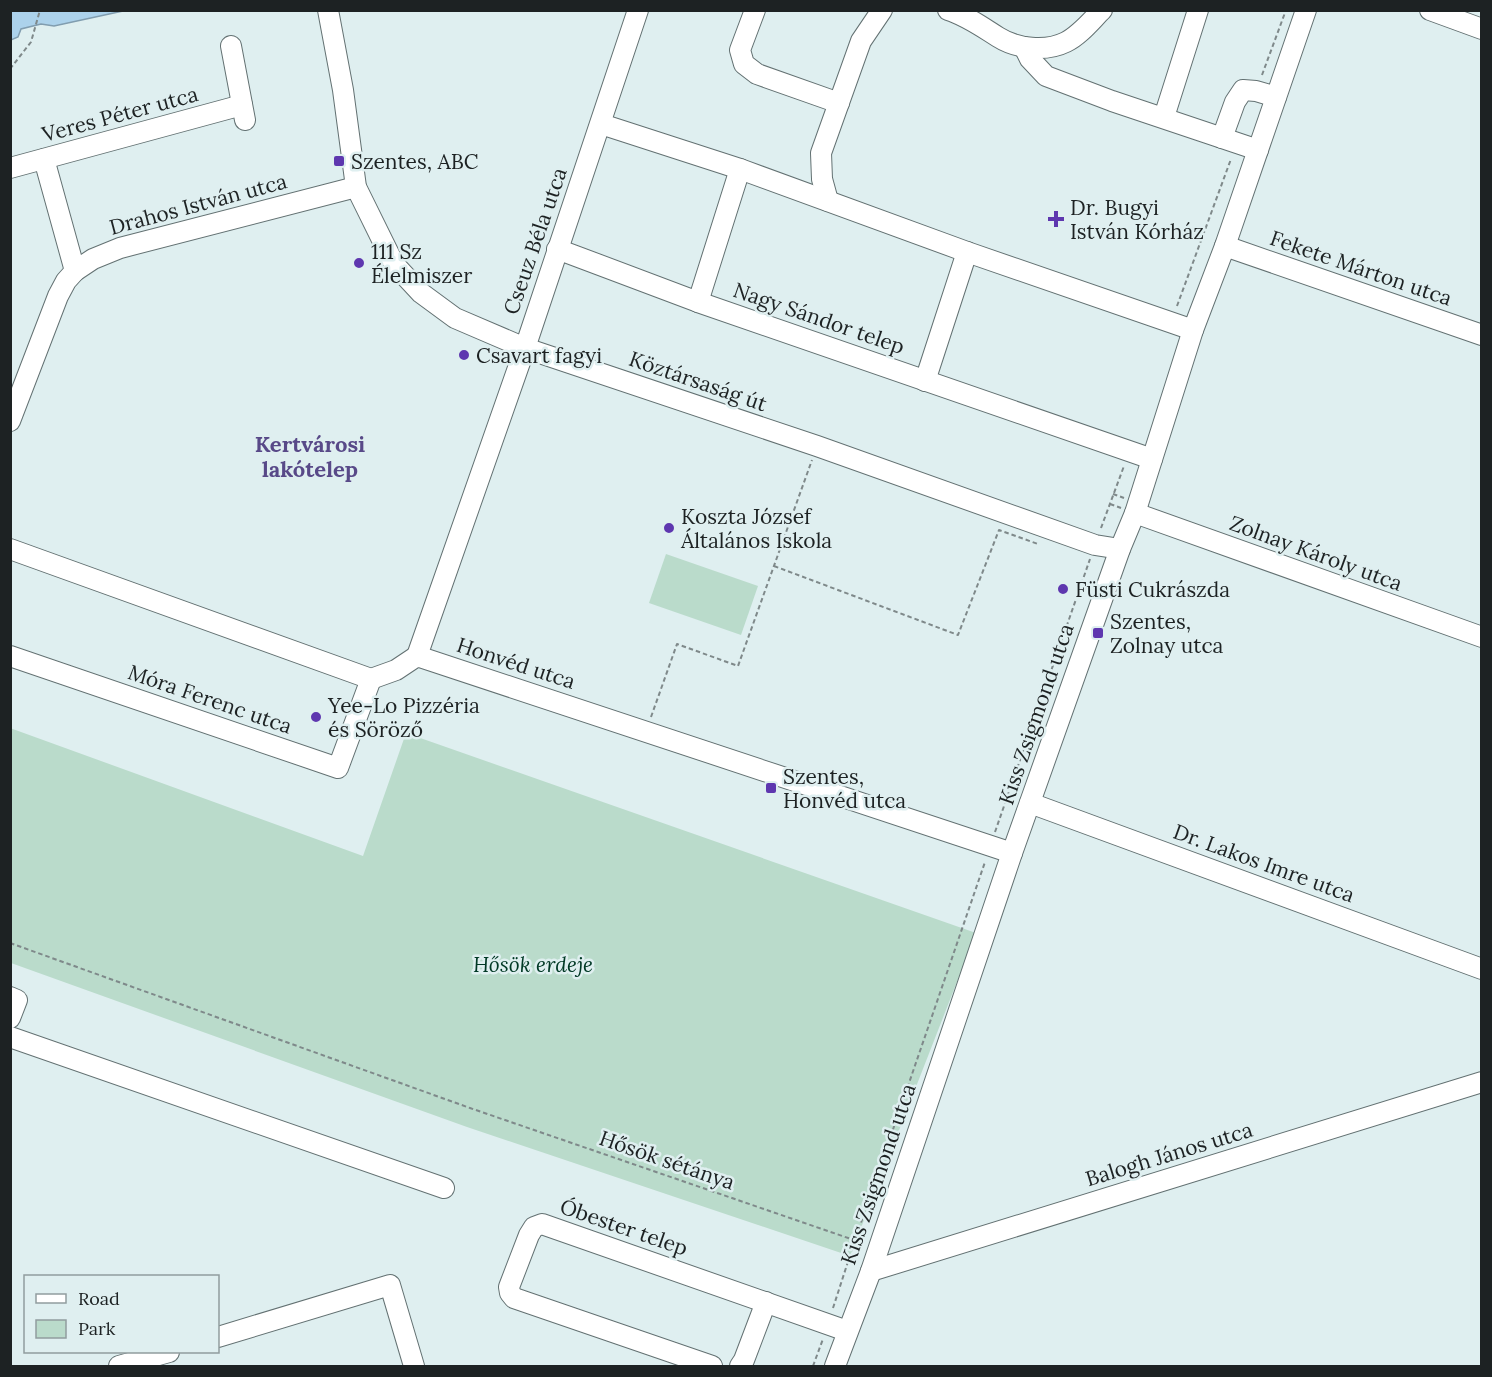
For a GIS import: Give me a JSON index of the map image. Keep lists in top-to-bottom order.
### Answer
{
  "streets": {
    "street": [
      "Veres Péter utca",
      "Drahos István utca",
      "Cseuz Béla utca",
      "Fekete Márton utca",
      "Nagy Sándor telep",
      "Köztársaság út",
      "Zolnay Károly utca",
      "Honvéd utca",
      "Móra Ferenc utca",
      "Kiss Zsigmond utca",
      "Dr. Lakos Imre utca",
      "Balogh János utca",
      "Óbester telep"
    ],
    "path": ["Hősök sétánya"]
  },
  "crossings": [
    ["Drahos István utca", "Köztársaság út"],
    ["Cseuz Béla utca", "Nagy Sándor telep"],
    ["Cseuz Béla utca", "Köztársaság út"],
    ["Cseuz Béla utca", "Honvéd utca"],
    ["Fekete Márton utca", "Kiss Zsigmond utca"],
    ["Nagy Sándor telep", "Kiss Zsigmond utca"],
    ["Köztársaság út", "Kiss Zsigmond utca"],
    ["Zolnay Károly utca", "Kiss Zsigmond utca"],
    ["Honvéd utca", "Kiss Zsigmond utca"],
    ["Kiss Zsigmond utca", "Dr. Lakos Imre utca"],
    ["Kiss Zsigmond utca", "Balogh János utca"],
    ["Kiss Zsigmond utca", "Óbester telep"]
  ],
  "districts": ["Kertvárosi lakótelep"],
  "parks": ["Hősök erdeje"],
  "places": {
    "transit": ["Szentes, ABC", "Szentes, Zolnay utca", "Szentes, Honvéd utca"],
    "health": ["Dr. Bugyi István Kórház"],
    "other": [
      "111 Sz Élelmiszer",
      "Csavart fagyi",
      "Koszta József Általános Iskola",
      "Füsti Cukrászda",
      "Yee-Lo Pizzéria és Söröző"
    ]
  },
  "legend": ["Road", "Park"]
}
